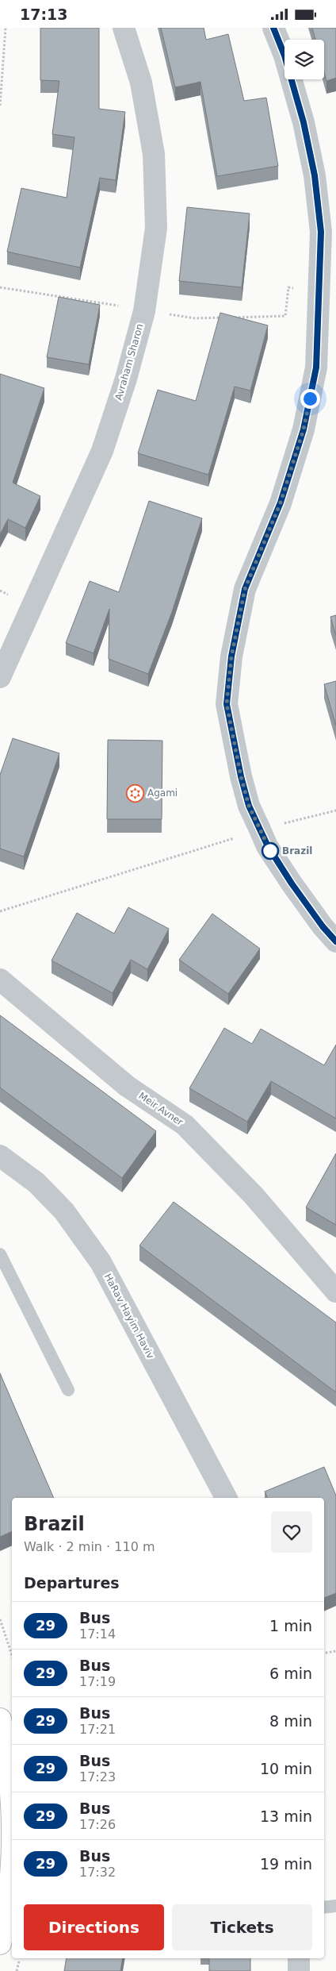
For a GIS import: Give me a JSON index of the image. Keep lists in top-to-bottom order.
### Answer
{
  "streets": {
    "street": ["Avraham Sharon", "Meir Avner", "HaRav Hayim Haviv"]
  },
  "places": {
    "synagogue": ["Agami"],
    "other": ["Brazil"]
  },
  "lines": ["bus line 29"],
  "page": {
    "status": "17:13",
    "heading": [
      ["Brazil", "Walk · 2 min · 110 m"],
      "Departures"
    ],
    "list": [
      {
        "mark": "29",
        "name": "Bus",
        "note": "17:14",
        "value": "1 min"
      },
      {
        "mark": "29",
        "name": "Bus",
        "note": "17:19",
        "value": "6 min"
      },
      {
        "mark": "29",
        "name": "Bus",
        "note": "17:21",
        "value": "8 min"
      },
      {
        "mark": "29",
        "name": "Bus",
        "note": "17:23",
        "value": "10 min"
      },
      {
        "mark": "29",
        "name": "Bus",
        "note": "17:26",
        "value": "13 min"
      },
      {
        "mark": "29",
        "name": "Bus",
        "note": "17:32",
        "value": "19 min"
      }
    ],
    "buttons": ["Directions", "Tickets"]
  }
}
